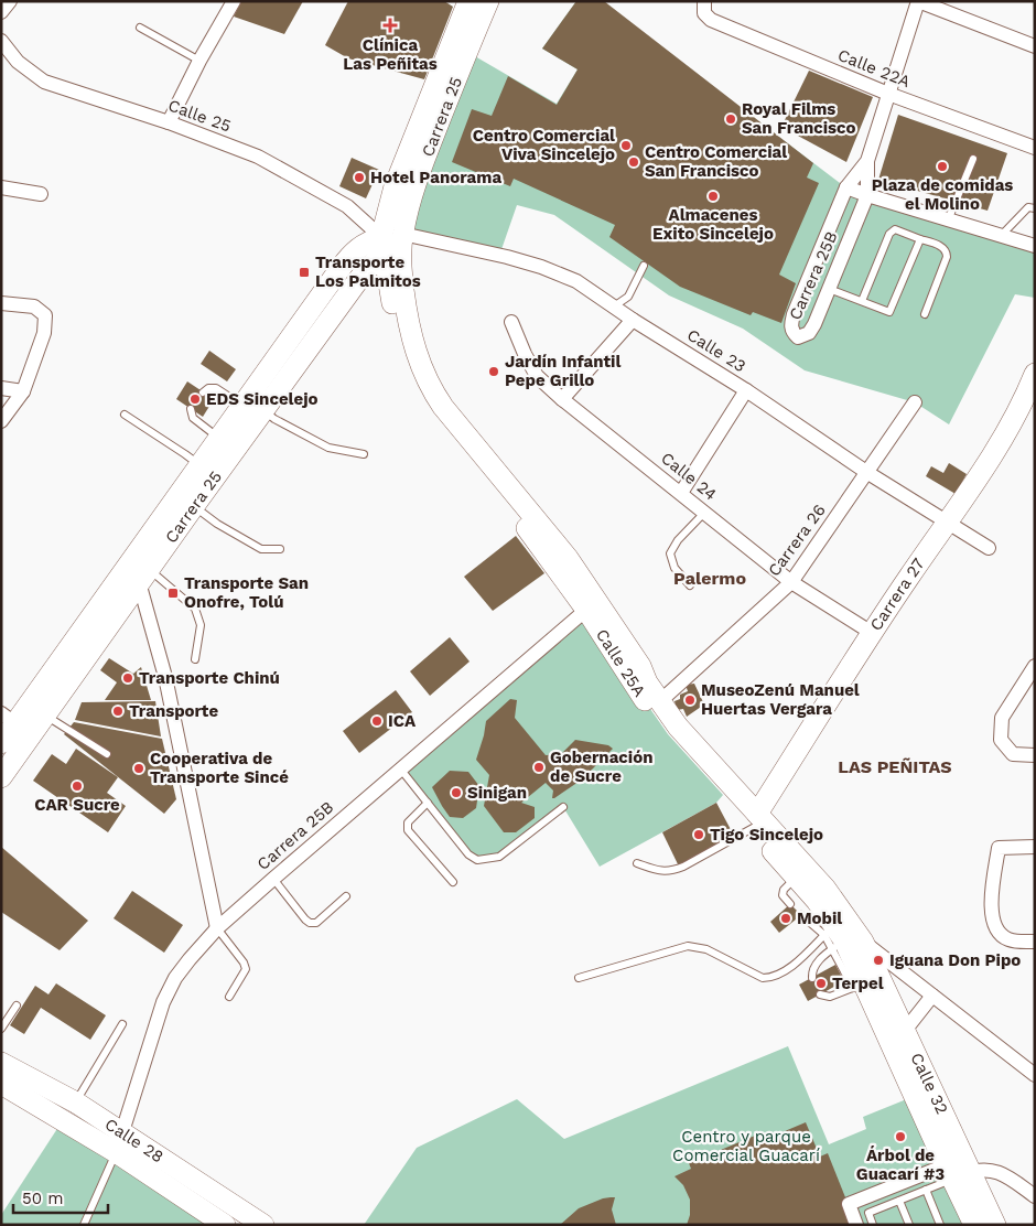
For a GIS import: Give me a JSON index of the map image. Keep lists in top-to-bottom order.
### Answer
{
  "streets": {
    "main road": [
      "Carrera 25",
      "Carrera 27",
      "Calle 25A",
      "Calle 32",
      "Calle 28"
    ],
    "street": [
      "Calle 22A",
      "Calle 25",
      "Carrera 25B",
      "Calle 23",
      "Calle 24",
      "Carrera 26"
    ]
  },
  "crossings": [
    ["Calle 22A", "Carrera 25B"],
    ["Calle 25", "Carrera 25"],
    ["Calle 25", "Calle 23"],
    ["Calle 25", "Calle 25A"],
    ["Carrera 25", "Calle 23"],
    ["Carrera 25", "Calle 25A"],
    ["Carrera 25B", "Calle 25A"],
    ["Carrera 25B", "Calle 28"],
    ["Calle 23", "Carrera 26"],
    ["Calle 23", "Carrera 27"],
    ["Calle 23", "Calle 25A"],
    ["Calle 24", "Carrera 26"],
    ["Calle 24", "Carrera 27"],
    ["Carrera 26", "Calle 25A"],
    ["Carrera 27", "Calle 25A"],
    ["Calle 25A", "Calle 32"]
  ],
  "districts": ["Palermo", "LAS PEÑITAS"],
  "parks": ["Centro y parque Comercial Guacarí"],
  "places": {
    "health": ["Clínica Las Peñitas"],
    "other": [
      "Royal Films San Francisco",
      "Centro Comercial Viva Sincelejo",
      "Centro Comercial San Francisco",
      "Plaza de comidas el Molino",
      "Hotel Panorama",
      "Almacenes Exito Sincelejo",
      "Jardín Infantil Pepe Grillo",
      "EDS Sincelejo",
      "Transporte Chinú",
      "MuseoZenú Manuel Huertas Vergara",
      "Transporte",
      "ICA",
      "Gobernación de Sucre",
      "Cooperativa de Transporte Sincé",
      "CAR Sucre",
      "Sinigan",
      "Tigo Sincelejo",
      "Mobil",
      "Iguana Don Pipo",
      "Terpel",
      "Árbol de Guacarí #3"
    ],
    "transit": ["Transporte Los Palmitos", "Transporte San Onofre, Tolú"]
  },
  "scale_bar": "50 m"
}
